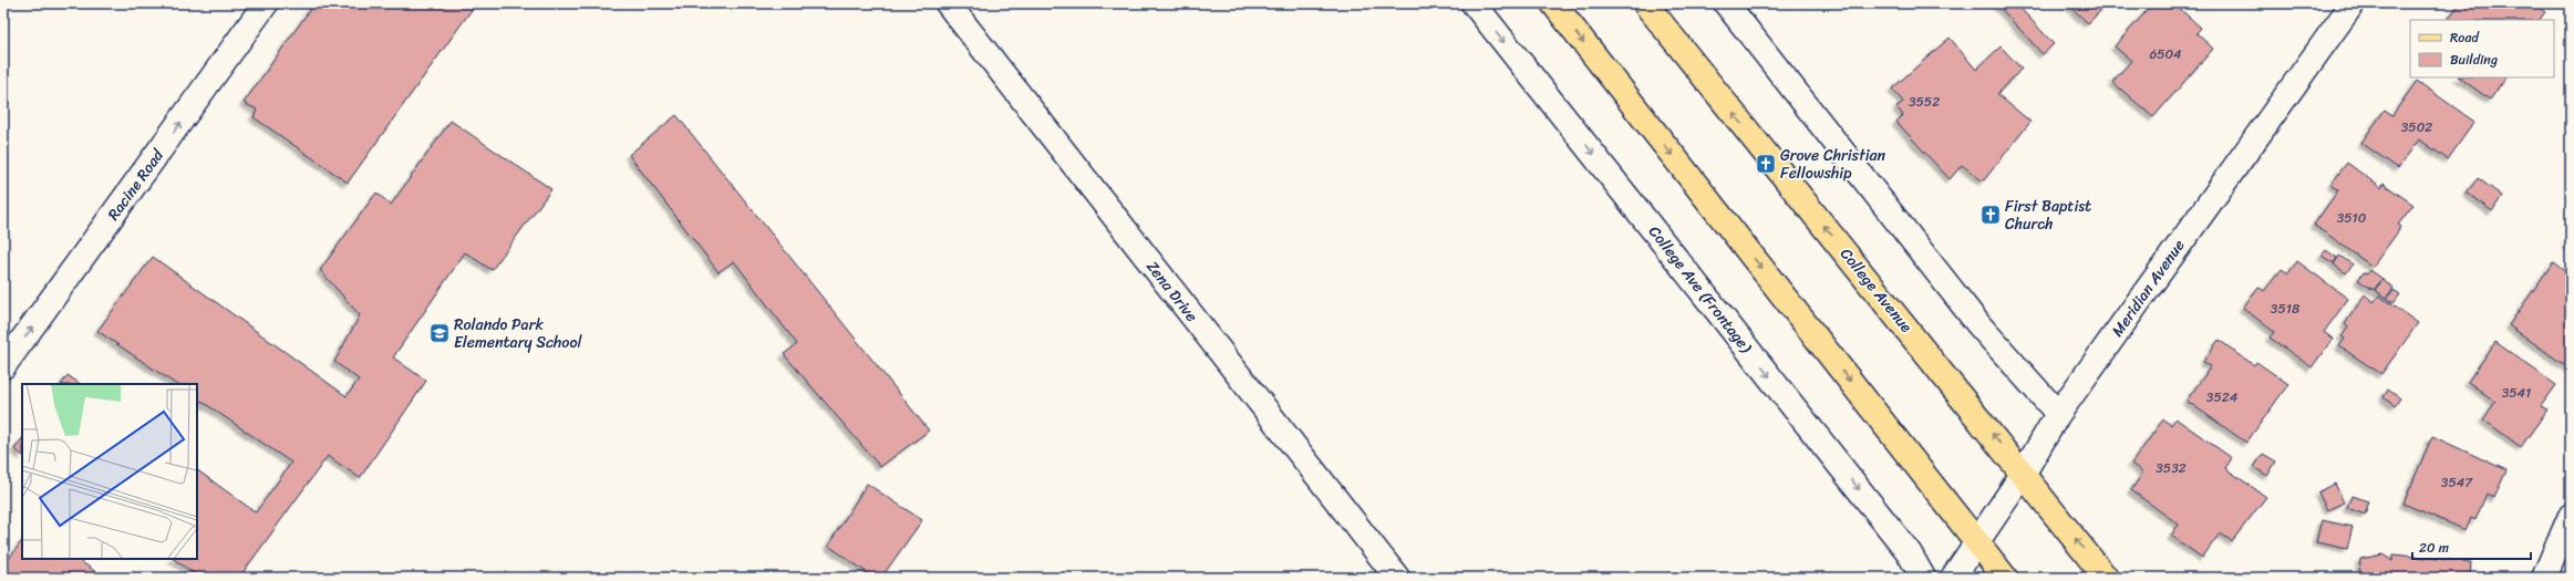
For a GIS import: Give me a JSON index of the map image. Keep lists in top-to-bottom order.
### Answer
{
  "streets": {
    "main road": ["College Avenue"],
    "street": [
      "Racine Road",
      "Meridian Avenue",
      "College Ave (Frontage)",
      "Zena Drive"
    ]
  },
  "crossings": [
    ["Meridian Avenue", "College Avenue"]
  ],
  "one_way": ["Racine Road"],
  "places": {
    "church": ["Grove Christian Fellowship", "First Baptist Church"],
    "school or university": ["Rolando Park Elementary School"]
  },
  "house_numbers": [
    "6504",
    "3552",
    "3502",
    "3510",
    "3518",
    "3541",
    "3524",
    "3532",
    "3547"
  ],
  "legend": ["Road", "Building"],
  "scale_bar": "20 m"
}
